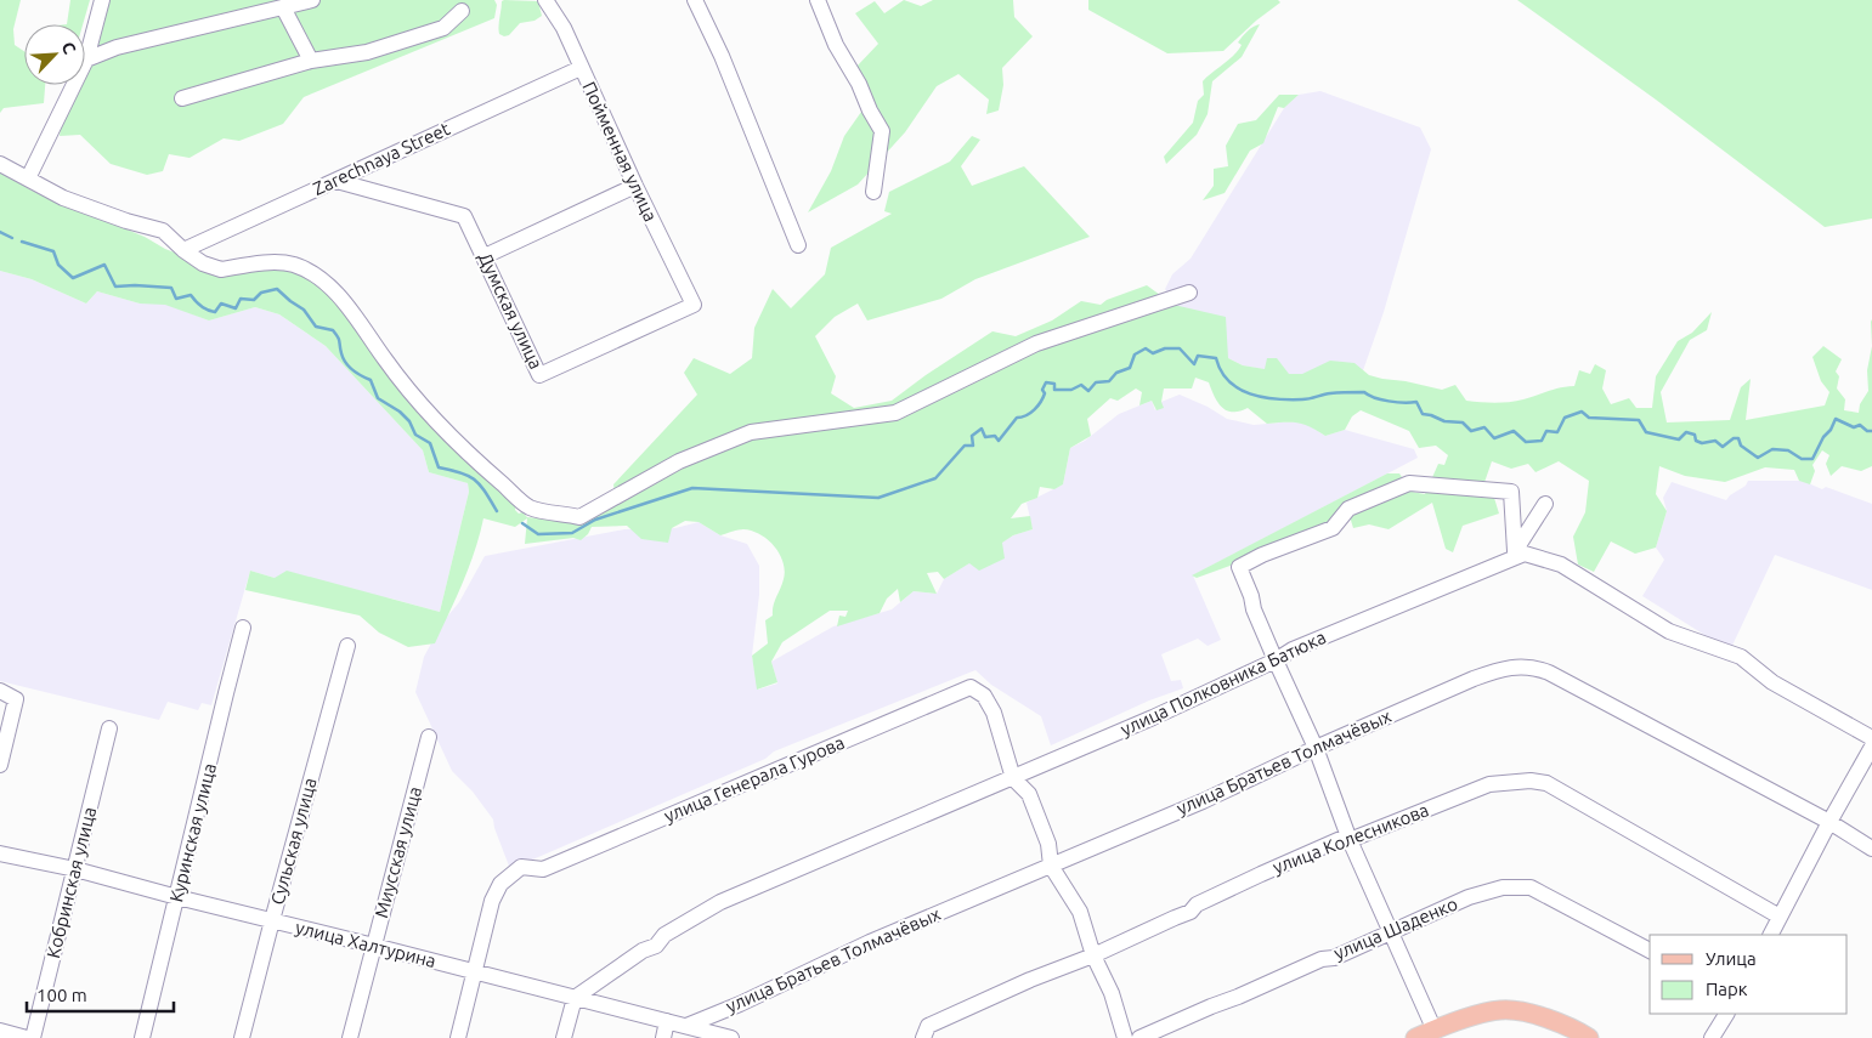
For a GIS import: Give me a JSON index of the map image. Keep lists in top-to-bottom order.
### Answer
{
  "streets": {
    "street": [
      "Пойменная улица",
      "Zarechnaya Street",
      "Думская улица",
      "улица Полковника Батюка",
      "улица Братьев Толмачёвых",
      "улица Генерала Гурова",
      "Куринская улица",
      "улица Колесникова",
      "Сульская улица",
      "Миусская улица",
      "Кобринская улица",
      "улица Шаденко",
      "улица Халтурина"
    ]
  },
  "crossings": [
    ["Пойменная улица", "Zarechnaya Street"],
    ["Пойменная улица", "Думская улица"],
    ["Zarechnaya Street", "Думская улица"],
    ["улица Полковника Батюка", "улица Генерала Гурова"],
    ["улица Полковника Батюка", "улица Халтурина"],
    ["улица Братьев Толмачёвых", "улица Халтурина"],
    ["улица Генерала Гурова", "улица Халтурина"],
    ["Куринская улица", "улица Халтурина"],
    ["Сульская улица", "улица Халтурина"],
    ["Миусская улица", "улица Халтурина"],
    ["Кобринская улица", "улица Халтурина"]
  ],
  "legend": ["Улица", "Парк"],
  "scale_bar": "100 m",
  "north": "top right"
}
